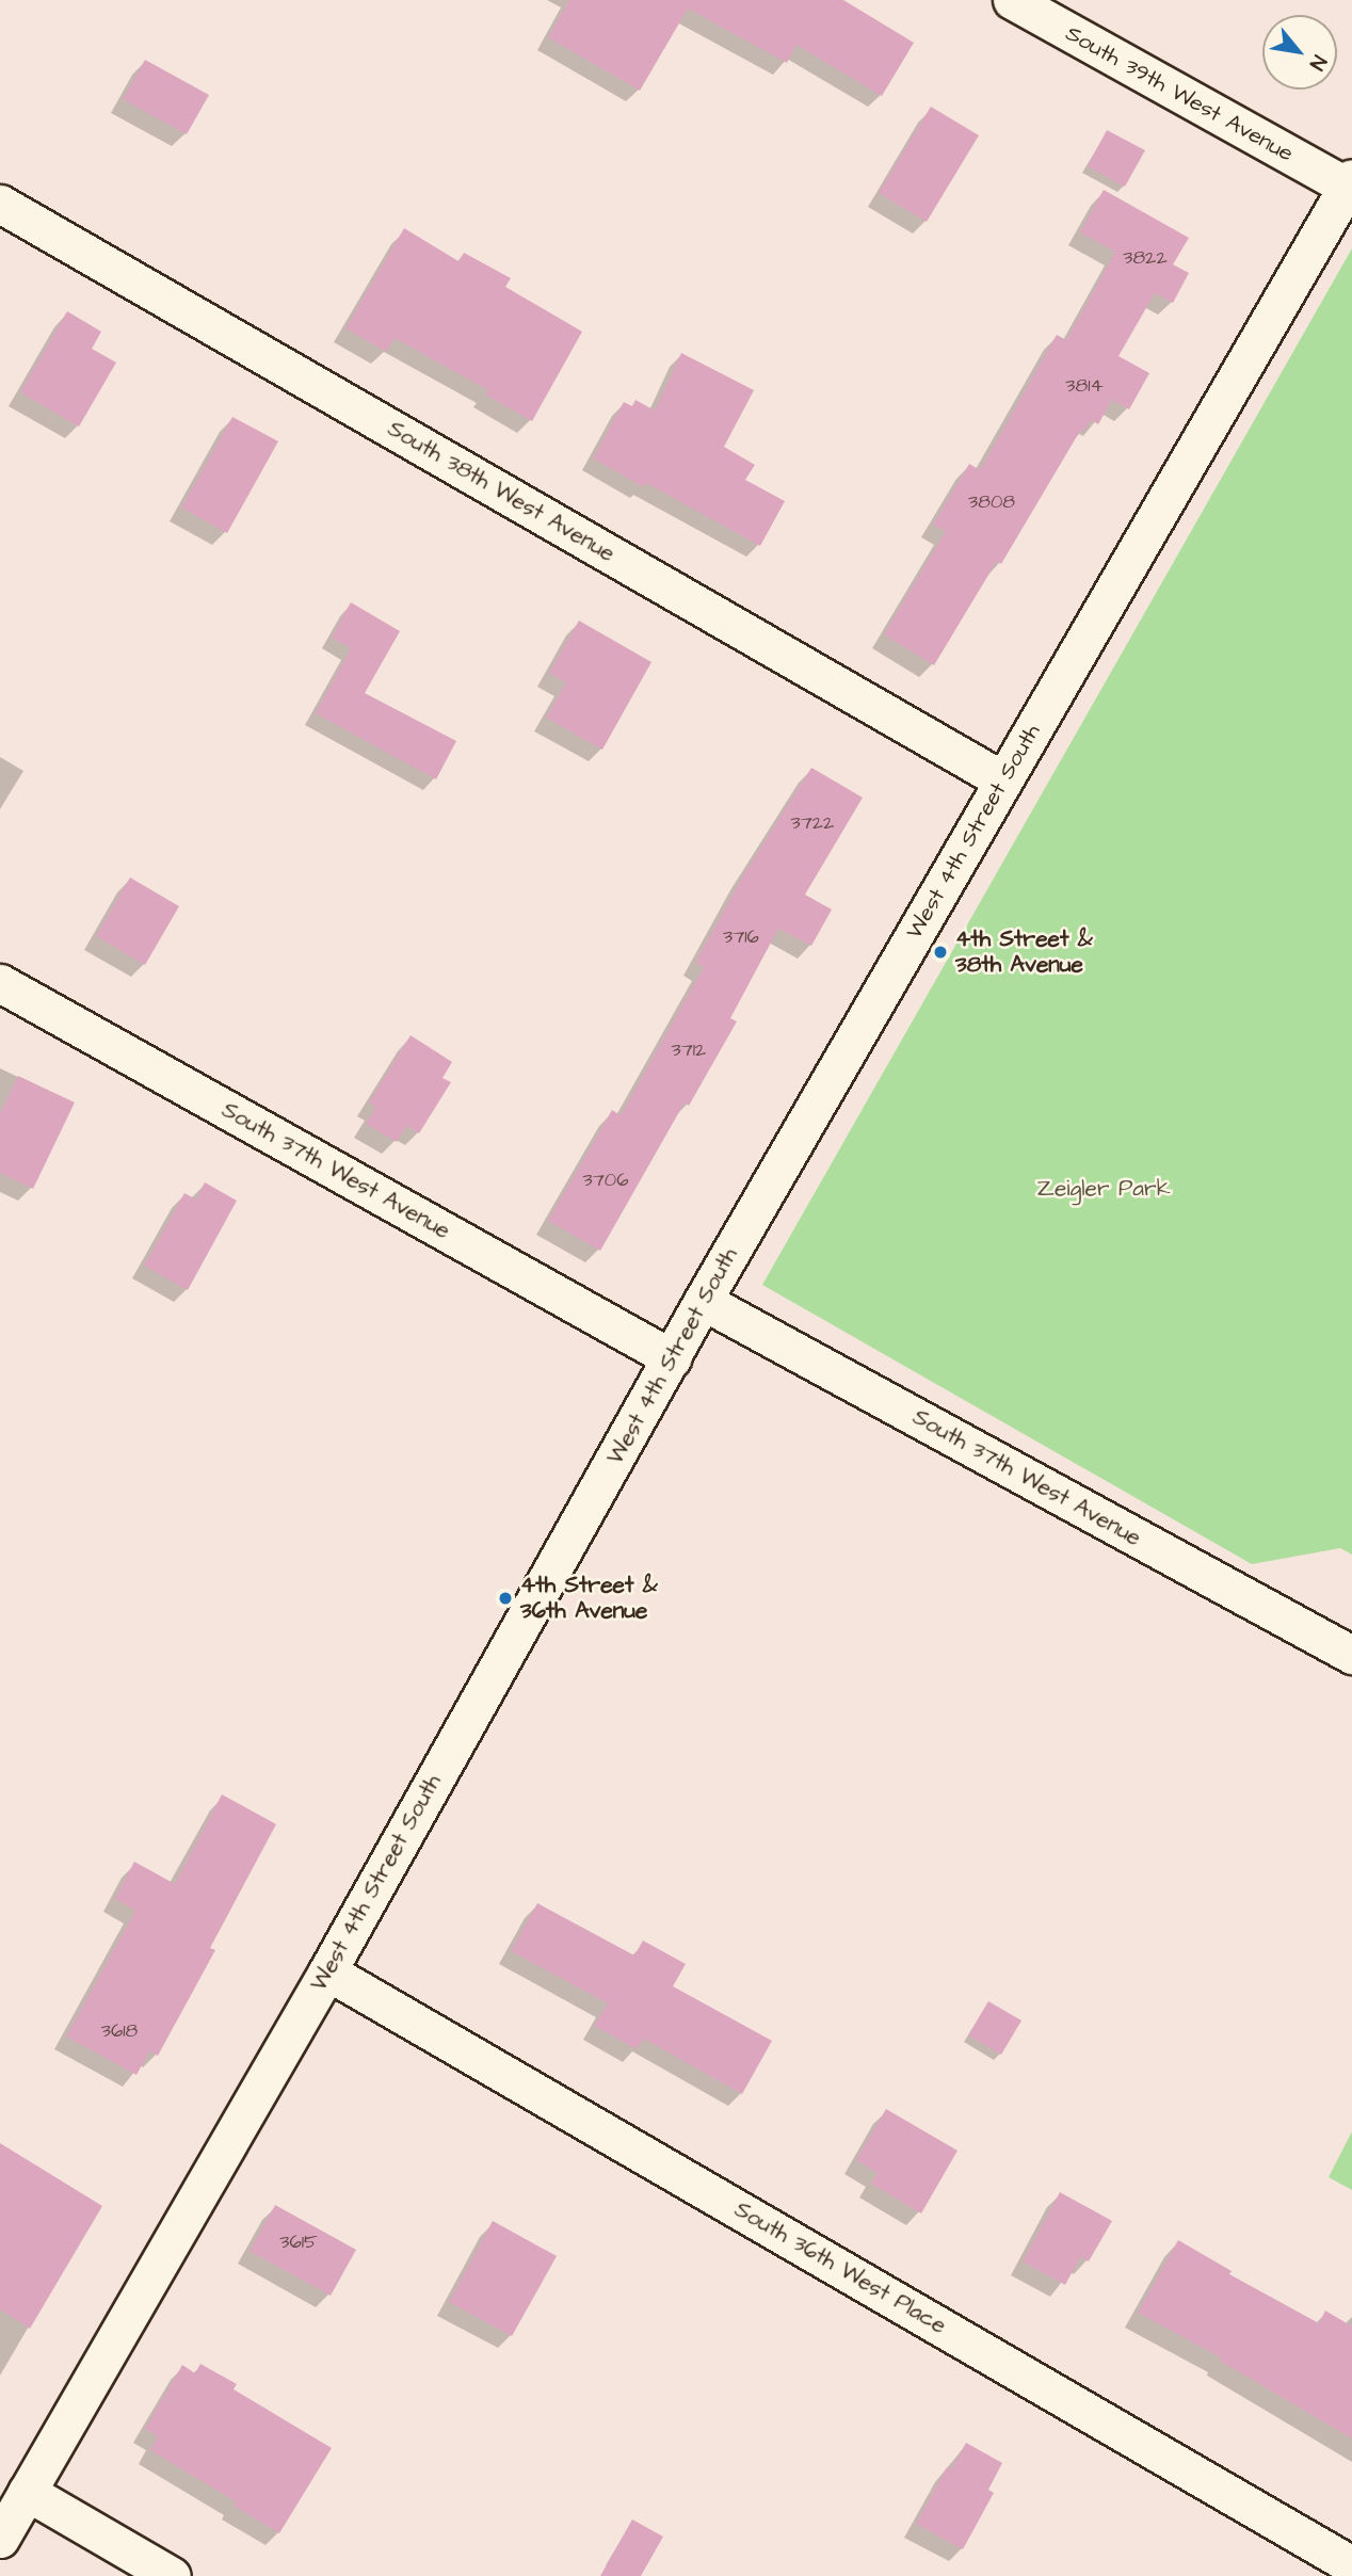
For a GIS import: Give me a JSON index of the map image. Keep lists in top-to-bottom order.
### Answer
{
  "streets": {
    "street": [
      "South 39th West Avenue",
      "South 38th West Avenue",
      "West 4th Street South",
      "South 37th West Avenue",
      "South 36th West Place"
    ]
  },
  "crossings": [
    ["South 39th West Avenue", "West 4th Street South"],
    ["South 38th West Avenue", "West 4th Street South"],
    ["West 4th Street South", "South 37th West Avenue"],
    ["West 4th Street South", "South 36th West Place"]
  ],
  "parks": ["Zeigler Park"],
  "places": ["4th Street & 38th Avenue", "4th Street & 36th Avenue"],
  "house_numbers": [
    "3822",
    "3814",
    "3808",
    "3722",
    "3716",
    "3712",
    "3706",
    "3618",
    "3615"
  ],
  "north": "bottom right"
}
